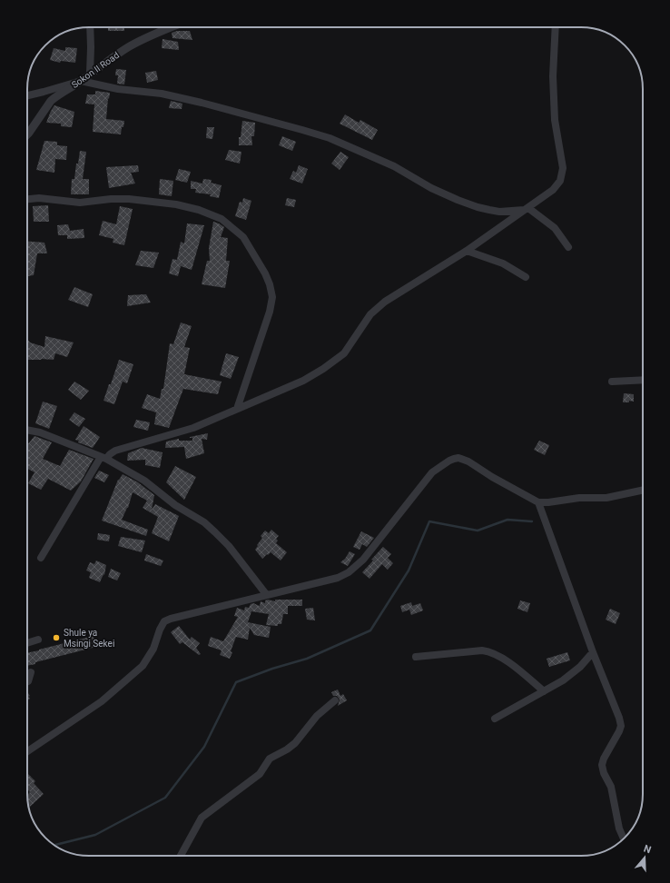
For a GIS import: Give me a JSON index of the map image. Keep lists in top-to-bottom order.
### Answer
{
  "streets": {
    "street": ["Sokon II Road"]
  },
  "places": ["Shule ya Msingi Sekei"],
  "north": "top"
}
